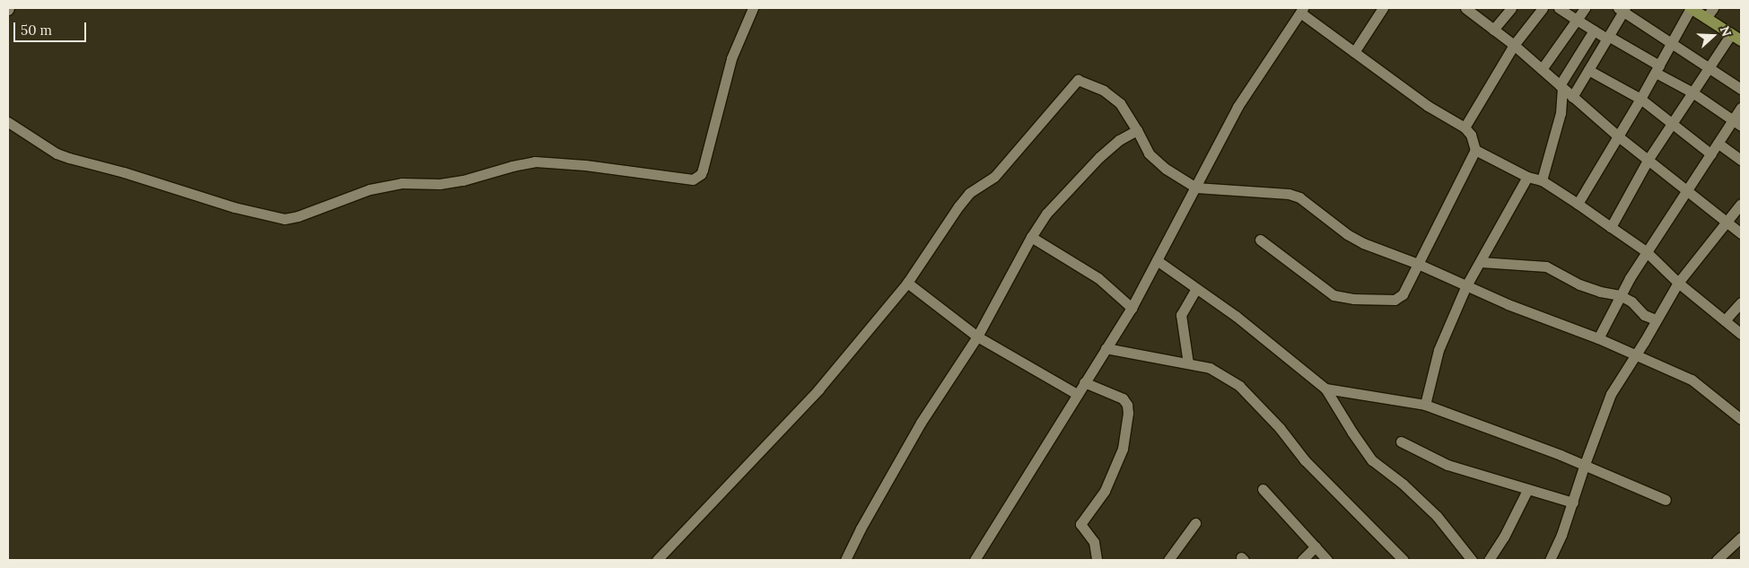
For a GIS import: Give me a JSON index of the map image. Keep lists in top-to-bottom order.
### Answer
{
  "scale_bar": "50 m",
  "north": "right"
}
